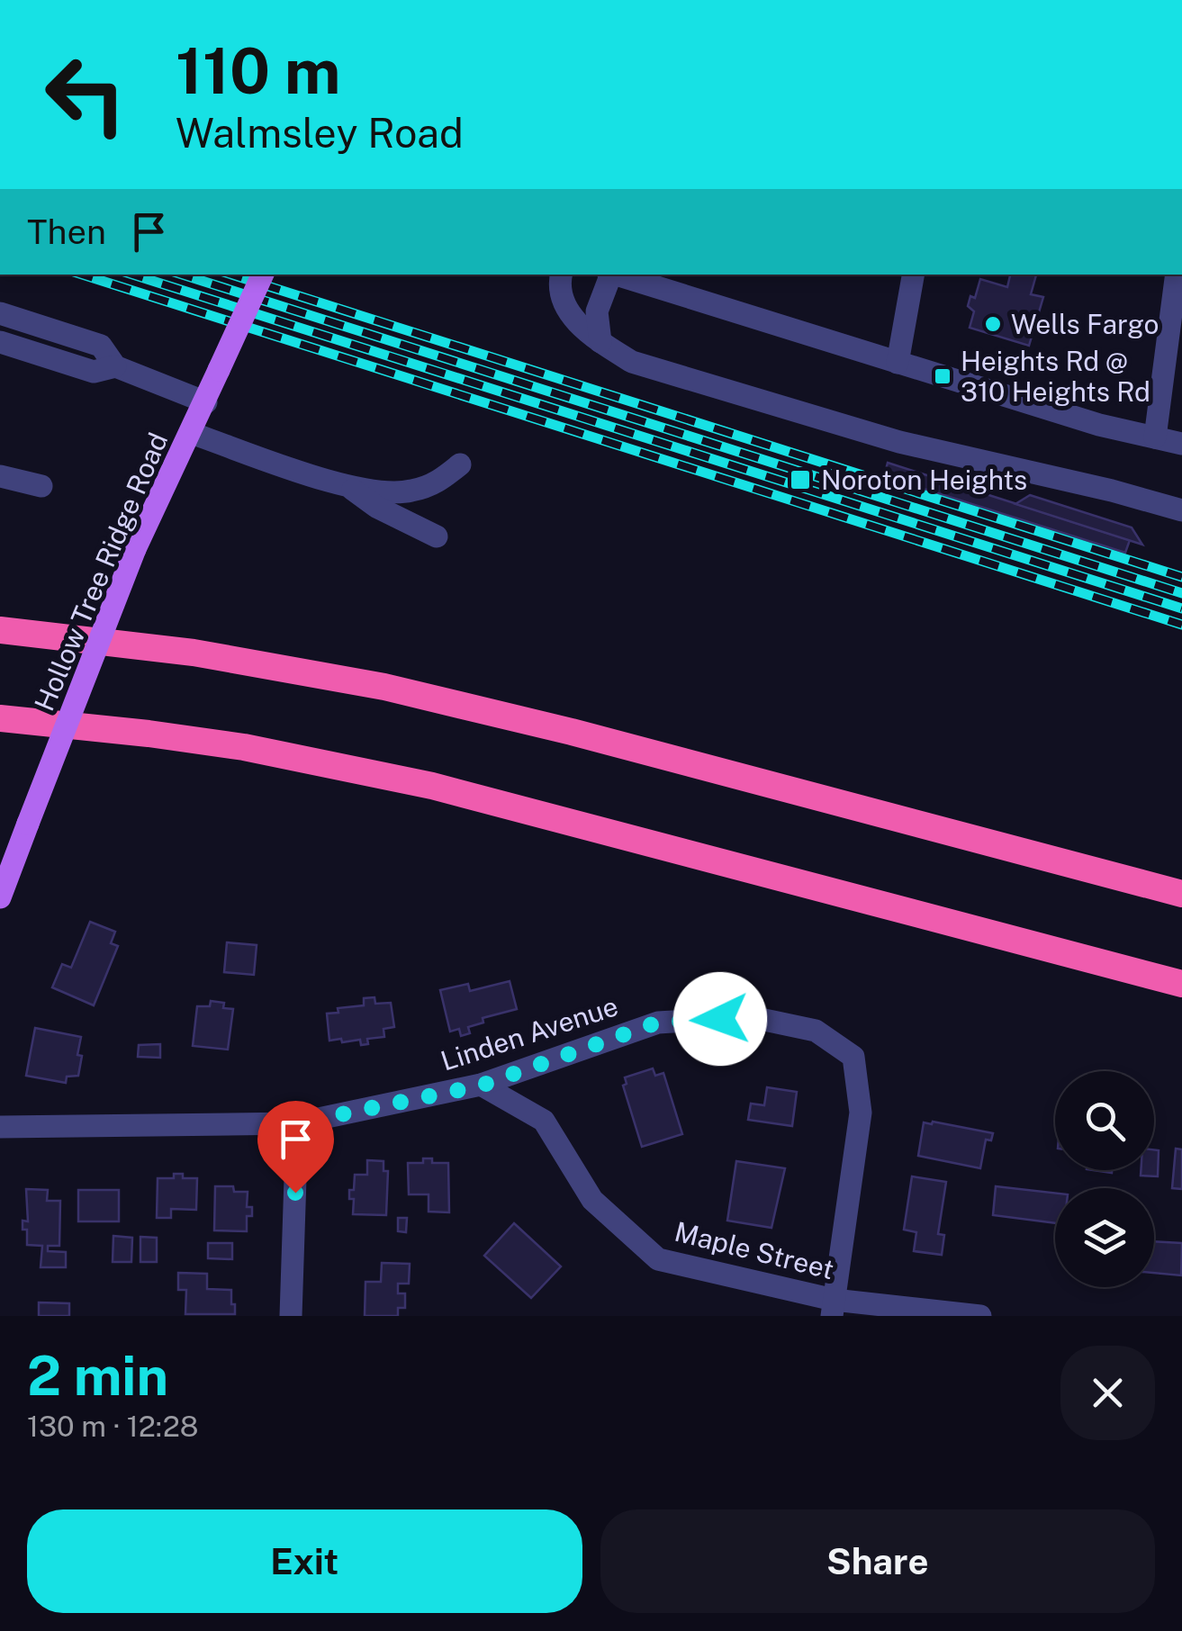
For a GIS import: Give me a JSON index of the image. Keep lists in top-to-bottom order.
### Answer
{
  "streets": {
    "main road": ["Hollow Tree Ridge Road"],
    "street": ["Linden Avenue", "Maple Street"]
  },
  "crossings": [
    ["Linden Avenue", "Maple Street"]
  ],
  "places": {
    "other": ["Wells Fargo"],
    "transit": ["Heights Rd @ 310 Heights Rd", "Noroton Heights"]
  },
  "page": {
    "turn": ["110 m", "Walmsley Road"],
    "then": "Then",
    "heading": ["2 min", "130 m · 12:28"],
    "buttons": ["Exit", "Share"]
  }
}
